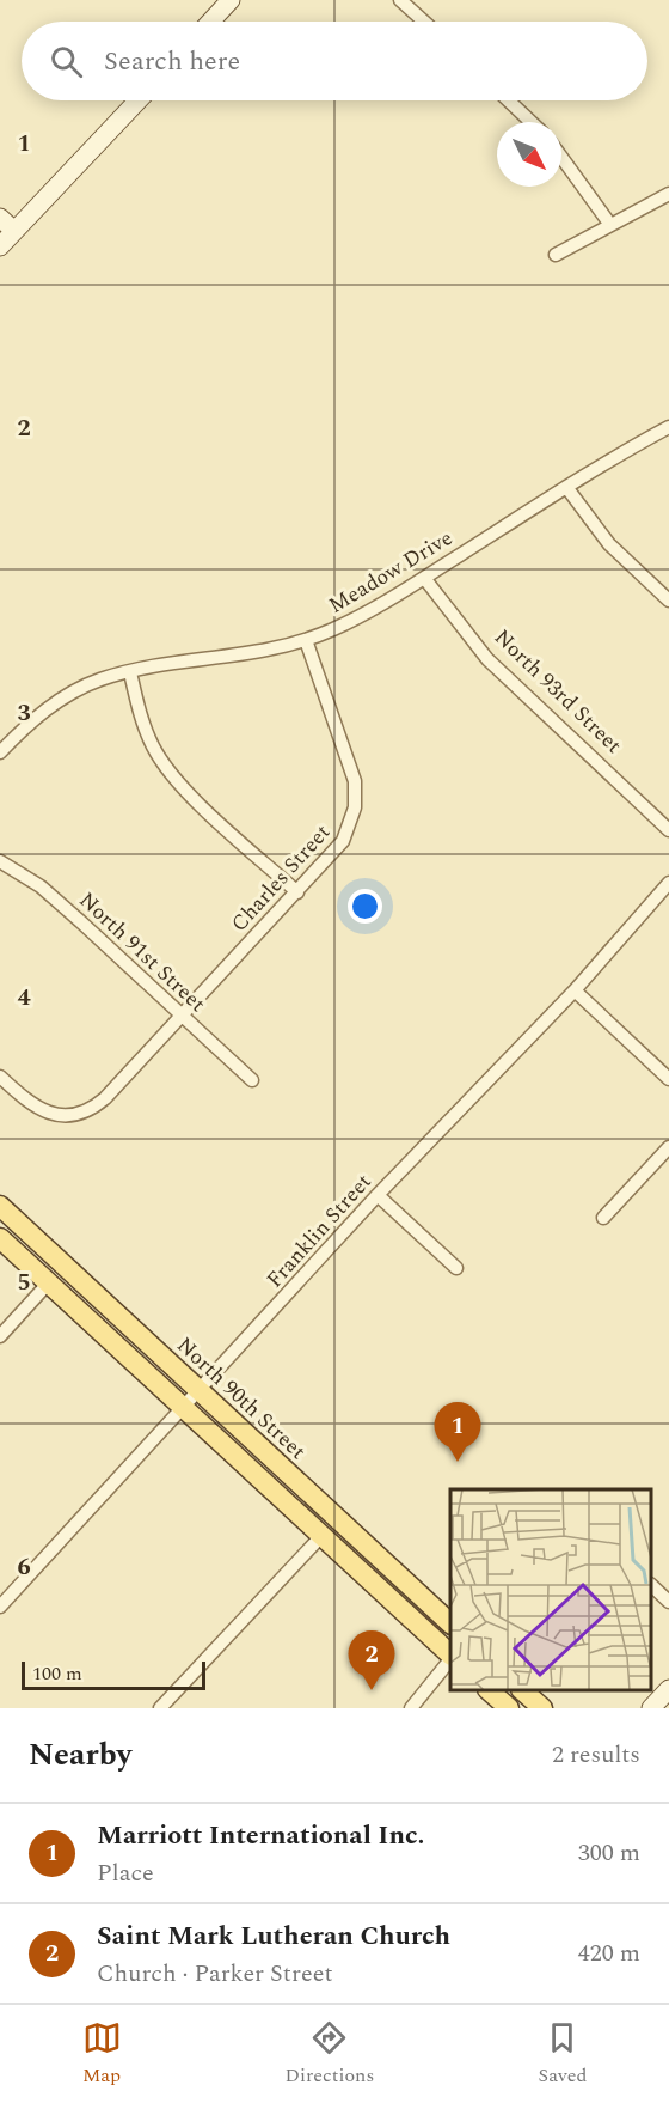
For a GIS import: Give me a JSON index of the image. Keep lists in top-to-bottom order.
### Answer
{
  "streets": {
    "main road": ["North 90th Street"],
    "street": [
      "Meadow Drive",
      "North 93rd Street",
      "Charles Street",
      "North 91st Street",
      "Franklin Street"
    ]
  },
  "crossings": [
    ["Meadow Drive", "North 93rd Street"],
    ["Meadow Drive", "Charles Street"],
    ["Charles Street", "North 91st Street"],
    ["Franklin Street", "North 90th Street"]
  ],
  "scale_bar": "100 m",
  "north": "bottom right",
  "page": {
    "search": "Search here",
    "pins": ["1", "2"],
    "scale": "100 m",
    "heading": ["Nearby", "2 results"],
    "list": [
      {
        "mark": "1",
        "name": "Marriott International Inc.",
        "note": "Place",
        "value": "300 m"
      },
      {
        "mark": "2",
        "name": "Saint Mark Lutheran Church",
        "note": "Church · Parker Street",
        "value": "420 m"
      }
    ],
    "nav": ["Map", "Directions", "Saved"]
  },
  "grid": {
    "rows": [
      "1",
      "2",
      "3",
      "4",
      "5",
      "6"
    ]
  }
}
